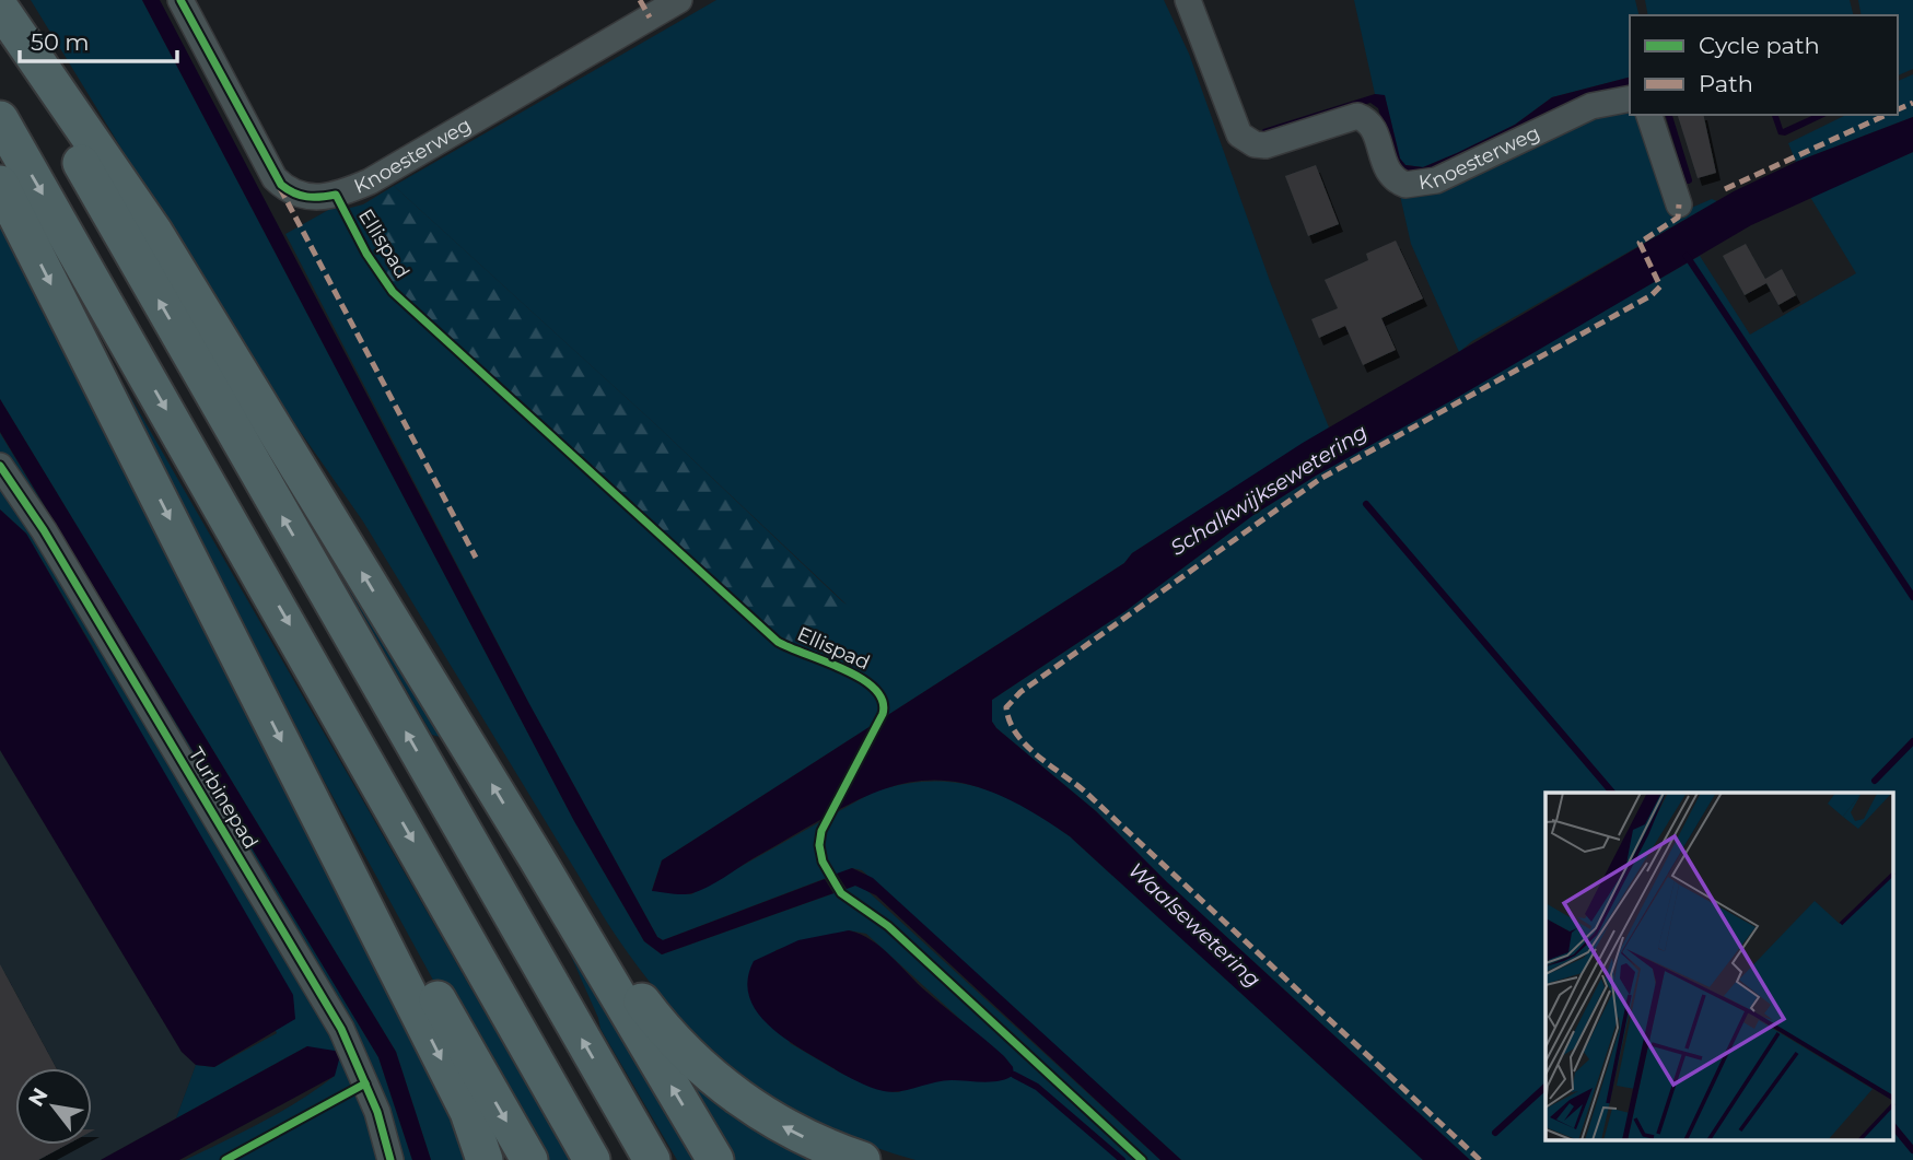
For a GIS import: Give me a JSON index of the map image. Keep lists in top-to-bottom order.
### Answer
{
  "streets": {
    "street": ["Knoesterweg", "Turbinepad"],
    "cycle path": ["Ellispad"]
  },
  "water": ["Schalkwijksewetering", "Waalsewetering"],
  "legend": ["Cycle path", "Path"],
  "scale_bar": "50 m",
  "north": "top left"
}
